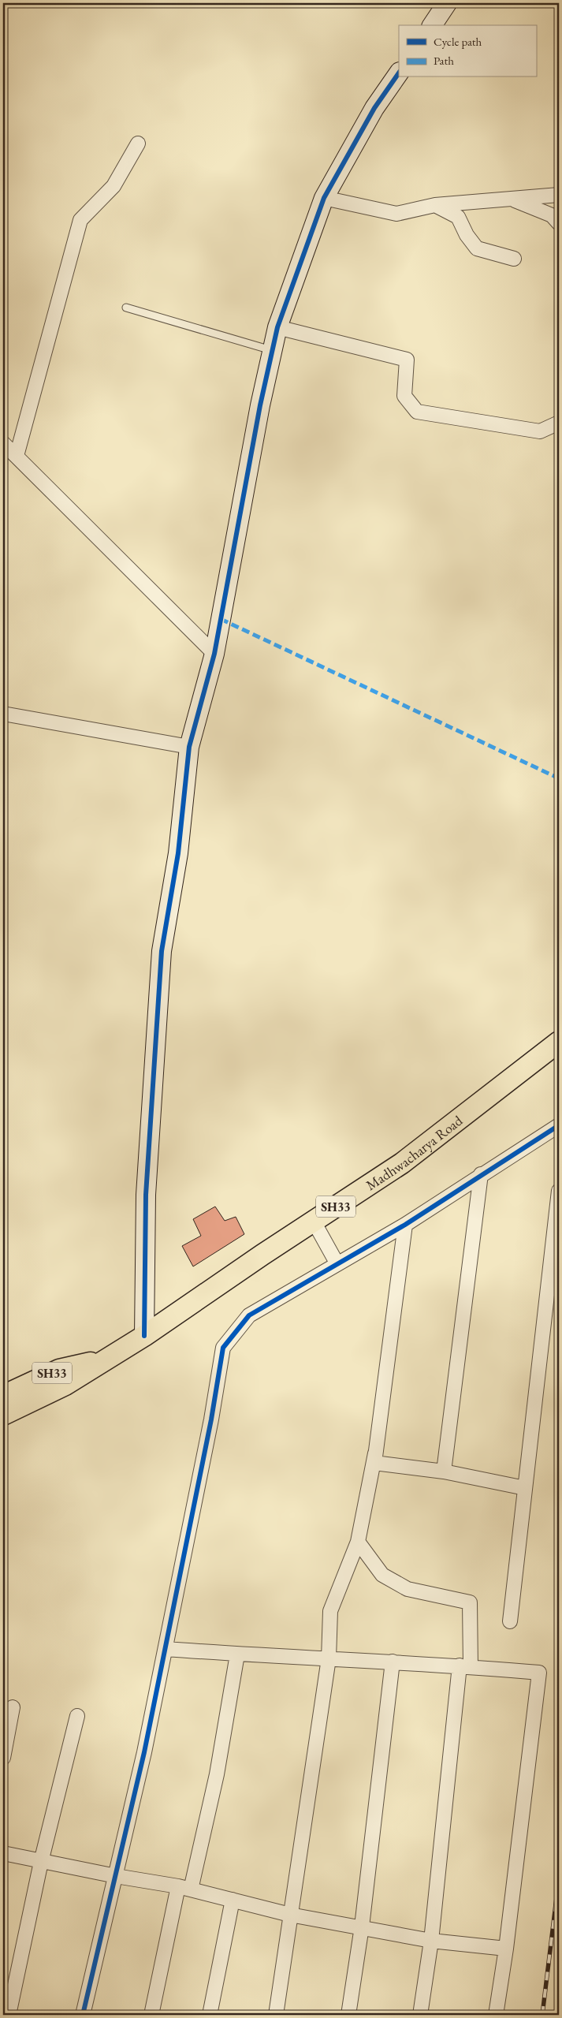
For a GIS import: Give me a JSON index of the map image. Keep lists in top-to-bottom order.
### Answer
{
  "streets": {
    "main road": ["Madhwacharya Road", "SH33"]
  },
  "legend": ["Cycle path", "Path"]
}
